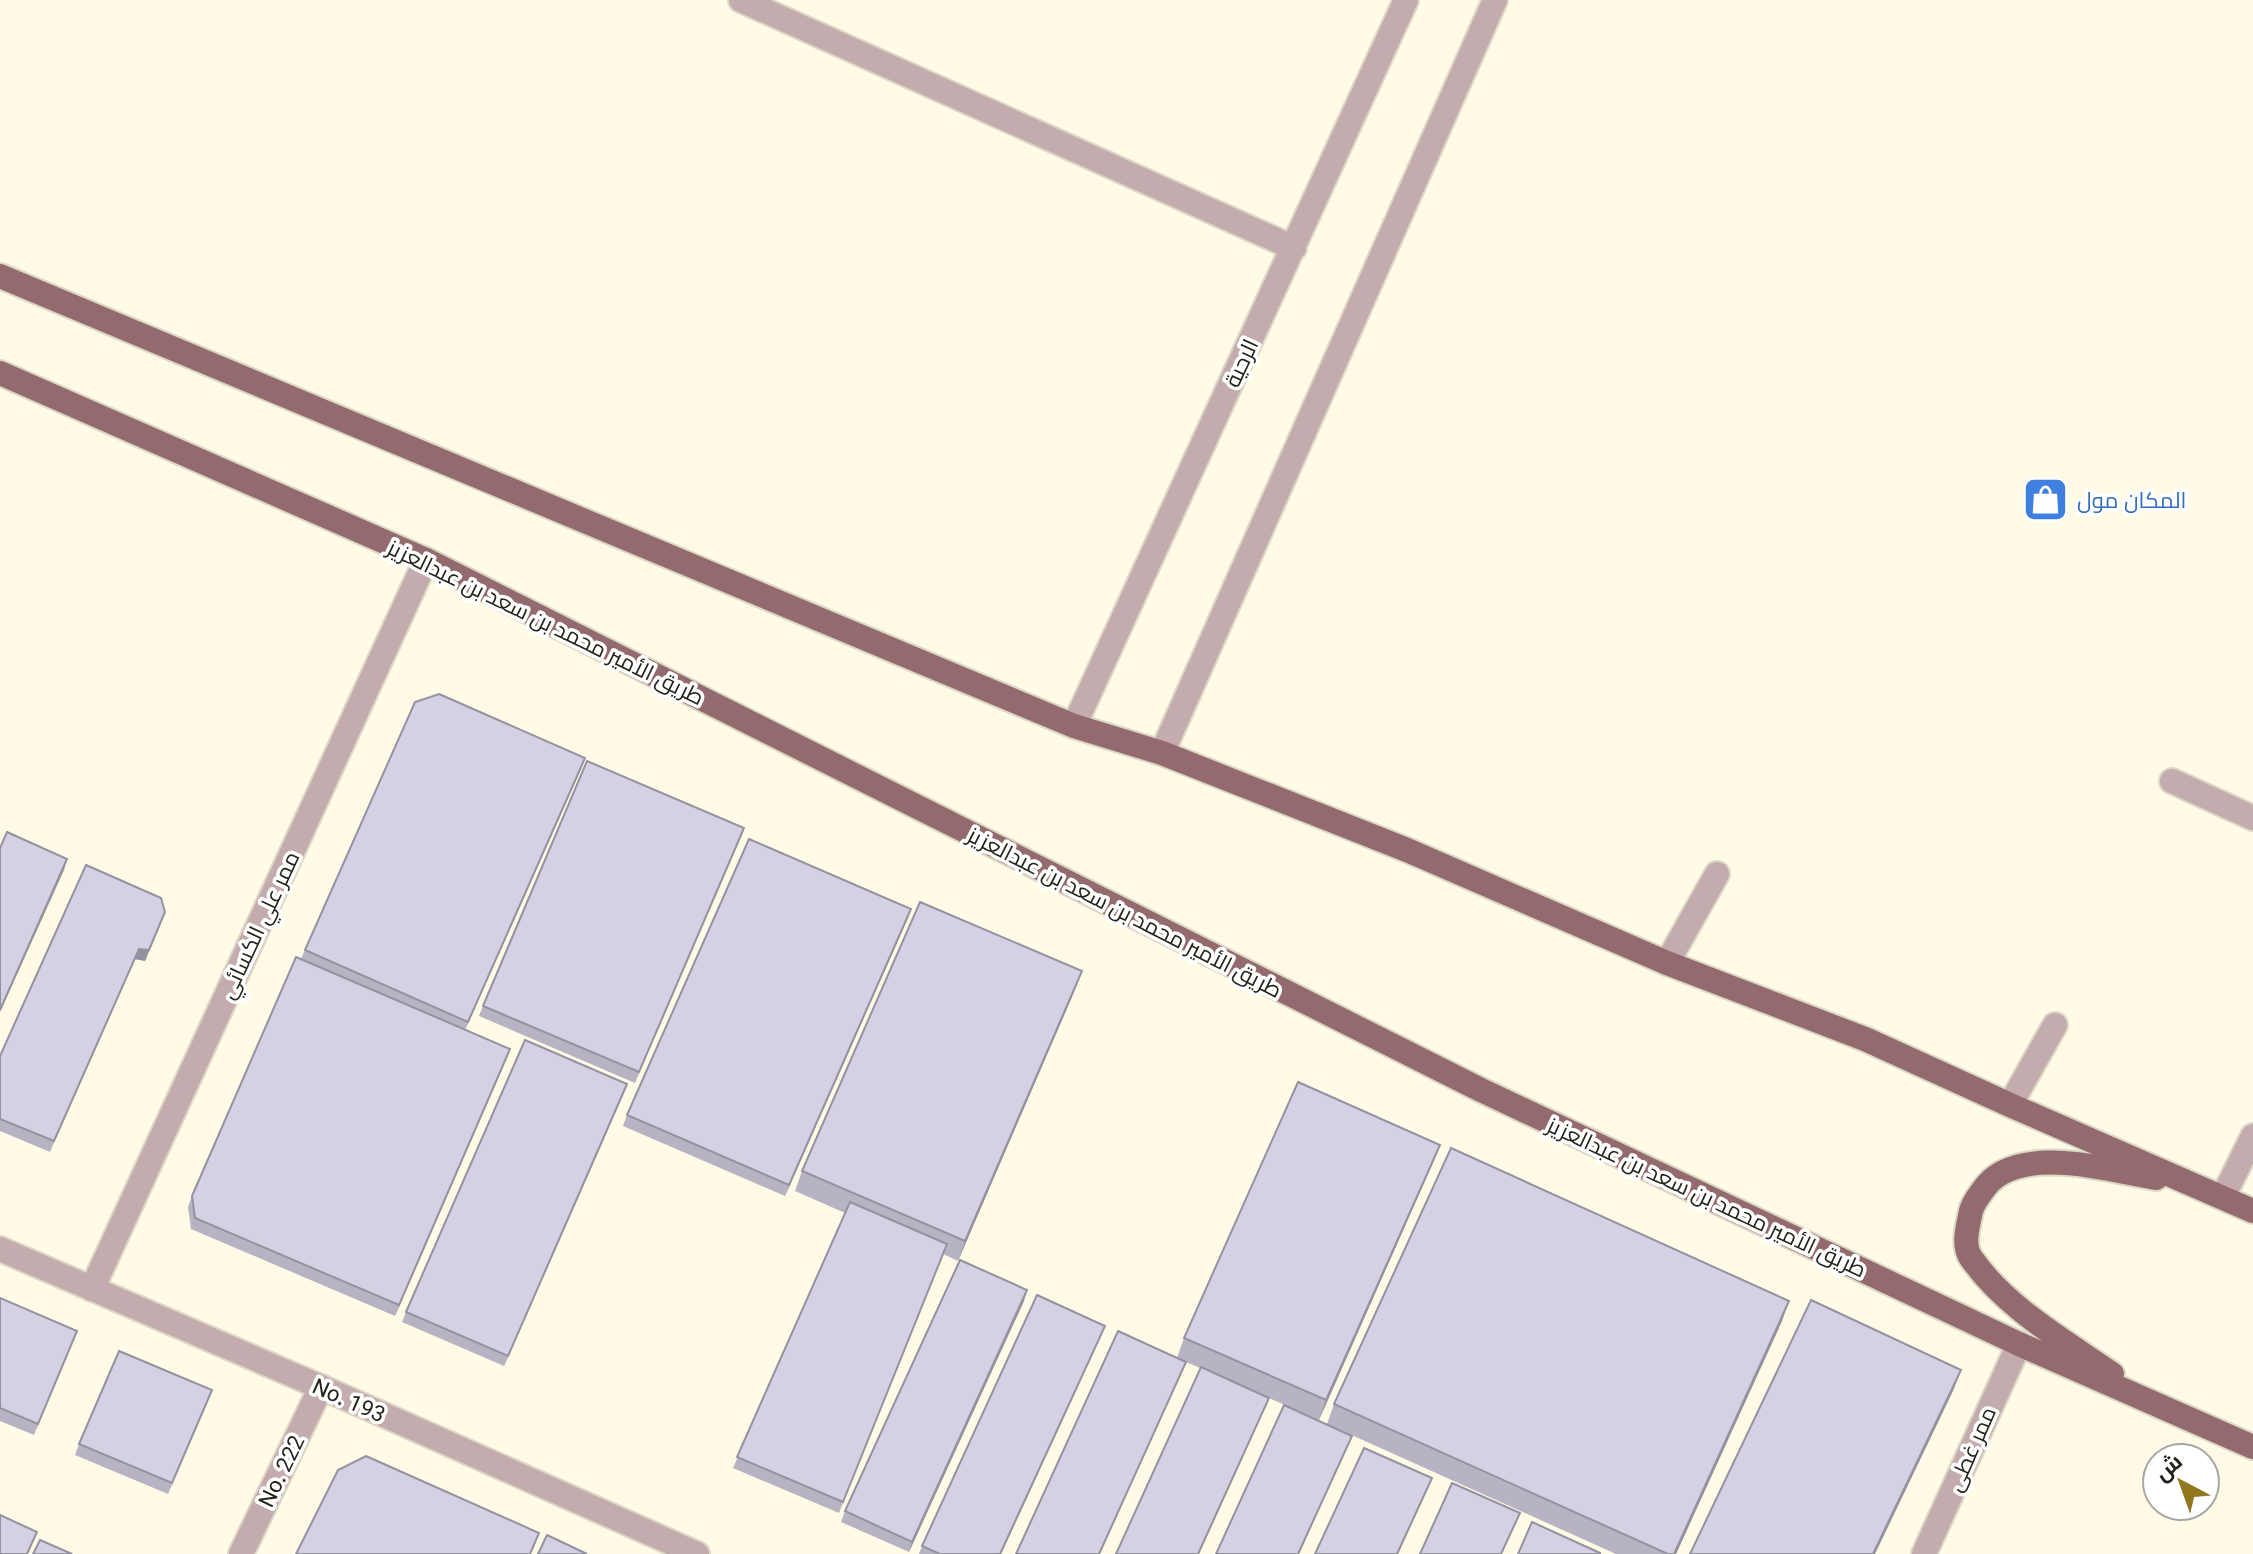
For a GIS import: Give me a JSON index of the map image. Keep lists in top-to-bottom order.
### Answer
{
  "streets": {
    "main road": ["طريق الأمير محمد بن سعد بن عبدالعزيز"],
    "street": [
      "الرحية",
      "ممر علي الكسائي",
      "No. 193",
      "ممر غطى",
      "No. 222"
    ]
  },
  "crossings": [
    ["طريق الأمير محمد بن سعد بن عبدالعزيز", "ممر علي الكسائي"],
    ["طريق الأمير محمد بن سعد بن عبدالعزيز", "ممر غطى"],
    ["ممر علي الكسائي", "No. 193"],
    ["No. 193", "No. 222"]
  ],
  "places": {
    "shop": ["المكان مول"]
  },
  "north": "top left"
}
